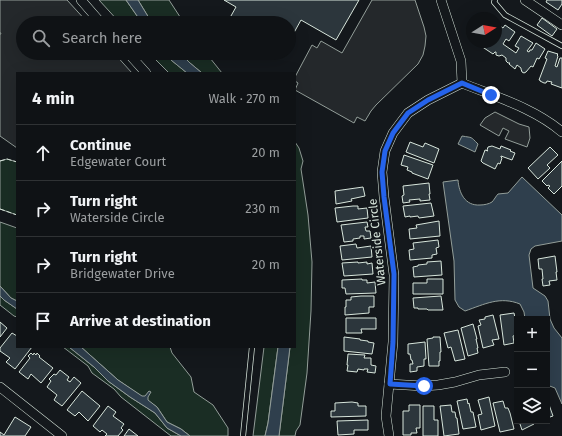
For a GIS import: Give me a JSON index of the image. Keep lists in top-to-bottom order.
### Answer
{
  "streets": {
    "street": ["Waterside Circle"]
  },
  "north": "right",
  "page": {
    "search": "Search here",
    "heading": ["4 min", "Walk · 270 m"],
    "list": [
      ["Continue", "Edgewater Court", "20 m"],
      ["Turn right", "Waterside Circle", "230 m"],
      ["Turn right", "Bridgewater Drive", "20 m"],
      "Arrive at destination"
    ],
    "map_buttons": ["+", "−"]
  }
}
